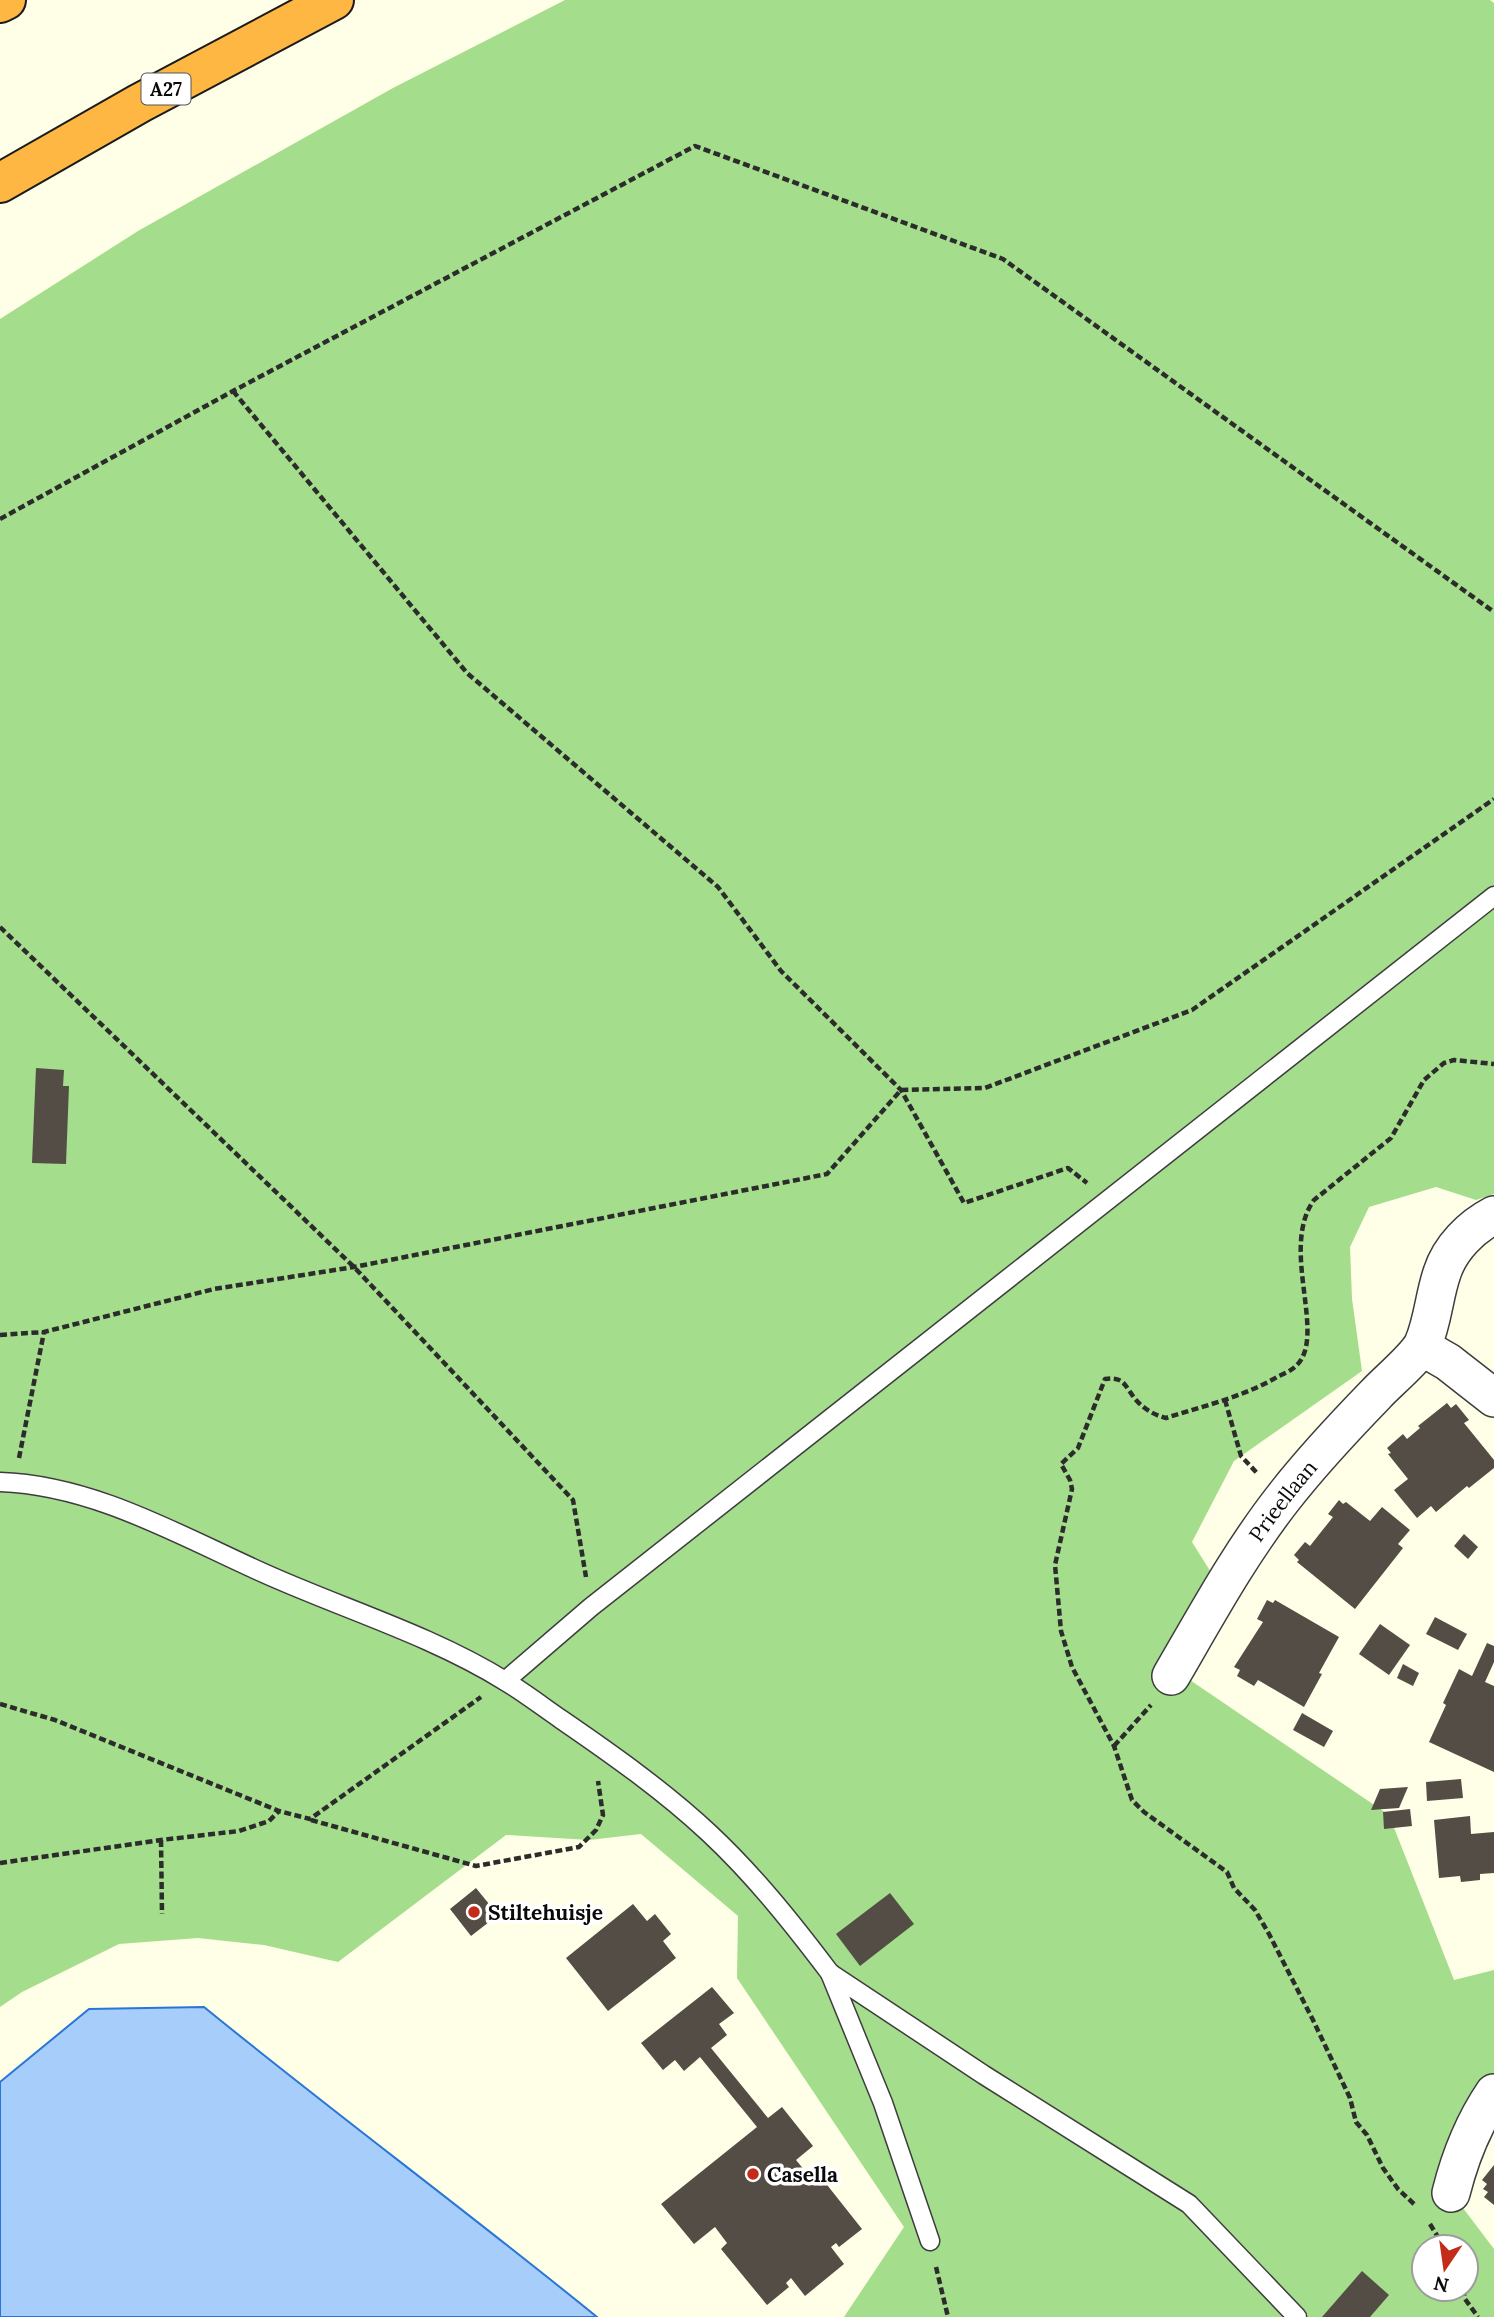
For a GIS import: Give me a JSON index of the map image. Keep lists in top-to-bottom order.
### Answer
{
  "streets": {
    "highway": ["A27"],
    "street": ["Prieellaan"]
  },
  "places": ["Stiltehuisje", "Casella"],
  "north": "bottom"
}
